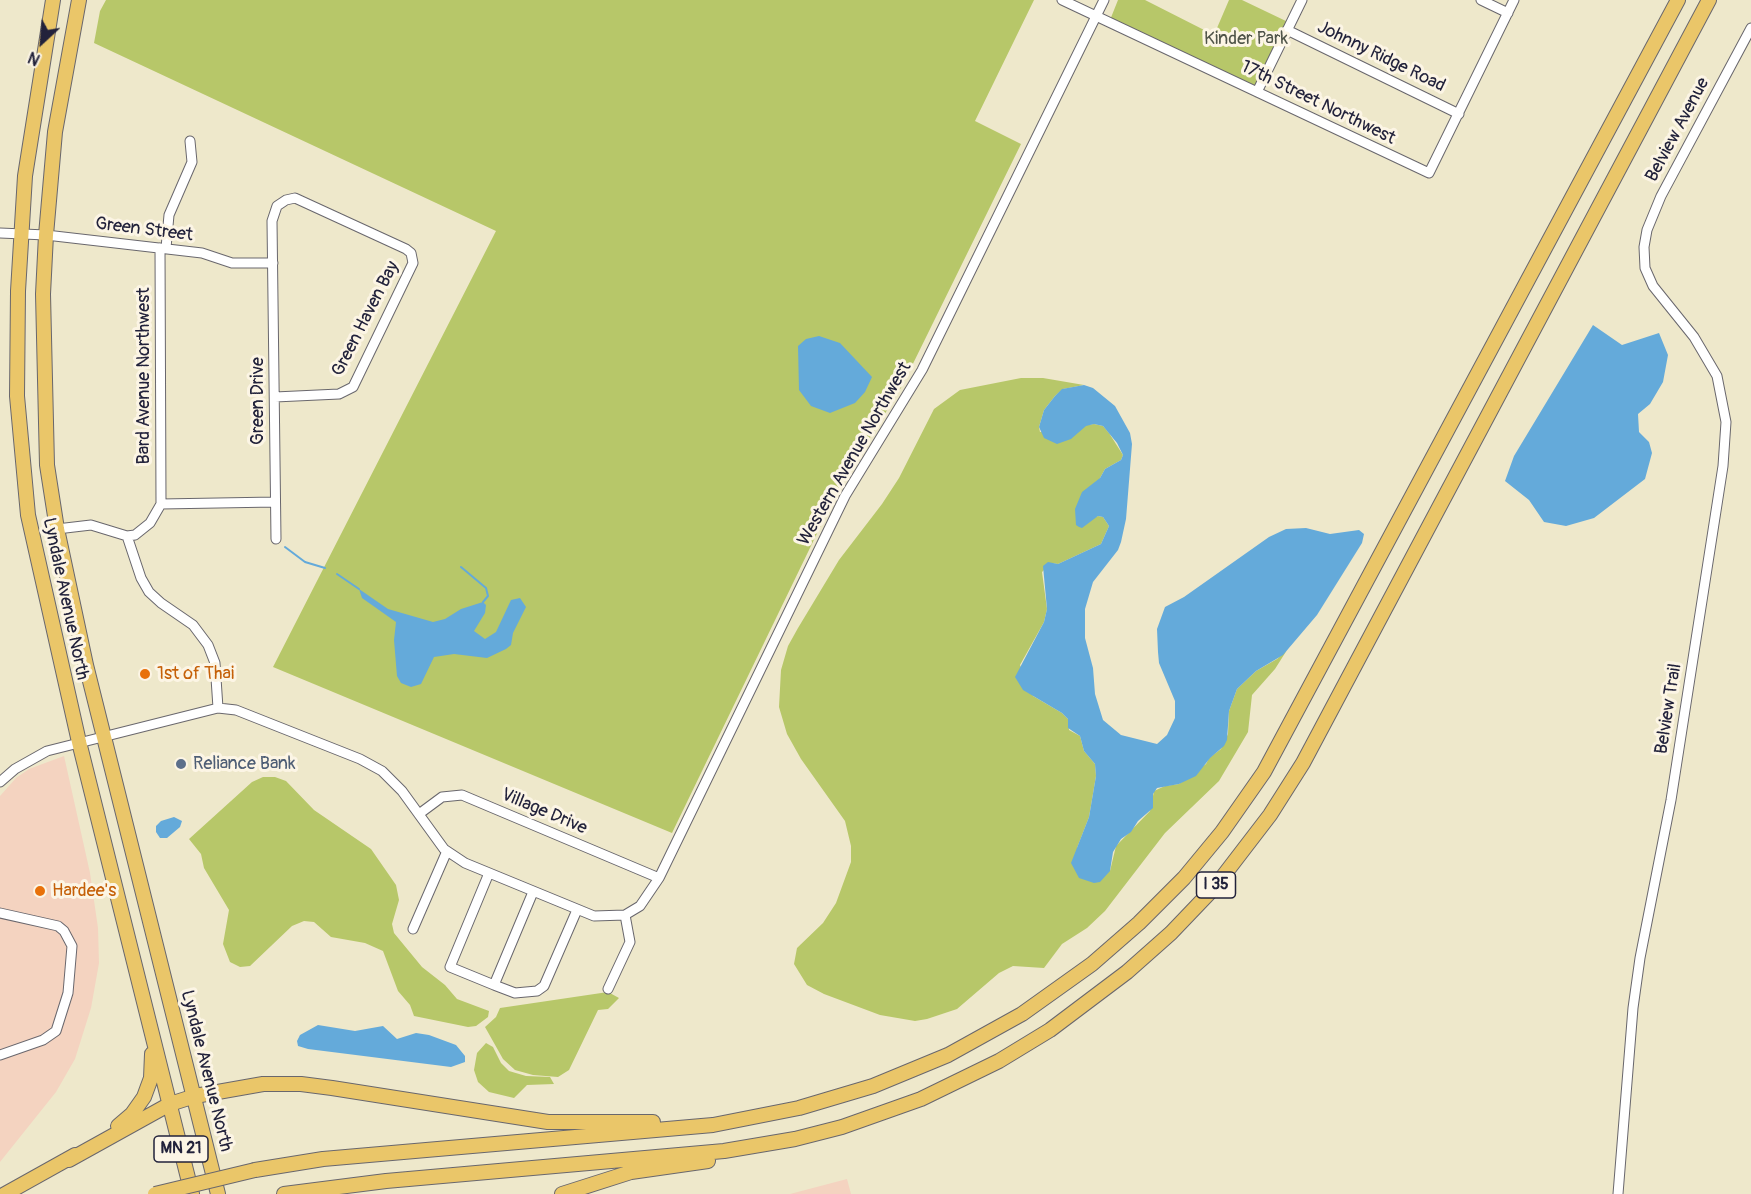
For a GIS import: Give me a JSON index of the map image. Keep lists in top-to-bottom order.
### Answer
{
  "streets": {
    "highway": ["Lyndale Avenue North", "I 35", "MN 21"],
    "street": [
      "Johnny Ridge Road",
      "17th Street Northwest",
      "Belview Avenue",
      "Green Street",
      "Green Haven Bay",
      "Bard Avenue Northwest",
      "Green Drive",
      "Western Avenue Northwest",
      "Belview Trail",
      "Village Drive"
    ]
  },
  "crossings": [
    ["Johnny Ridge Road", "17th Street Northwest"],
    ["17th Street Northwest", "Western Avenue Northwest"],
    ["Belview Avenue", "Belview Trail"],
    ["Green Street", "Green Haven Bay"],
    ["Green Street", "Bard Avenue Northwest"],
    ["Green Street", "Green Drive"],
    ["Green Street", "Lyndale Avenue North"],
    ["Green Haven Bay", "Green Drive"],
    ["Western Avenue Northwest", "Village Drive"]
  ],
  "parks": ["Kinder Park"],
  "places": ["1st of Thai", "Reliance Bank", "Hardee's"],
  "north": "bottom left"
}
